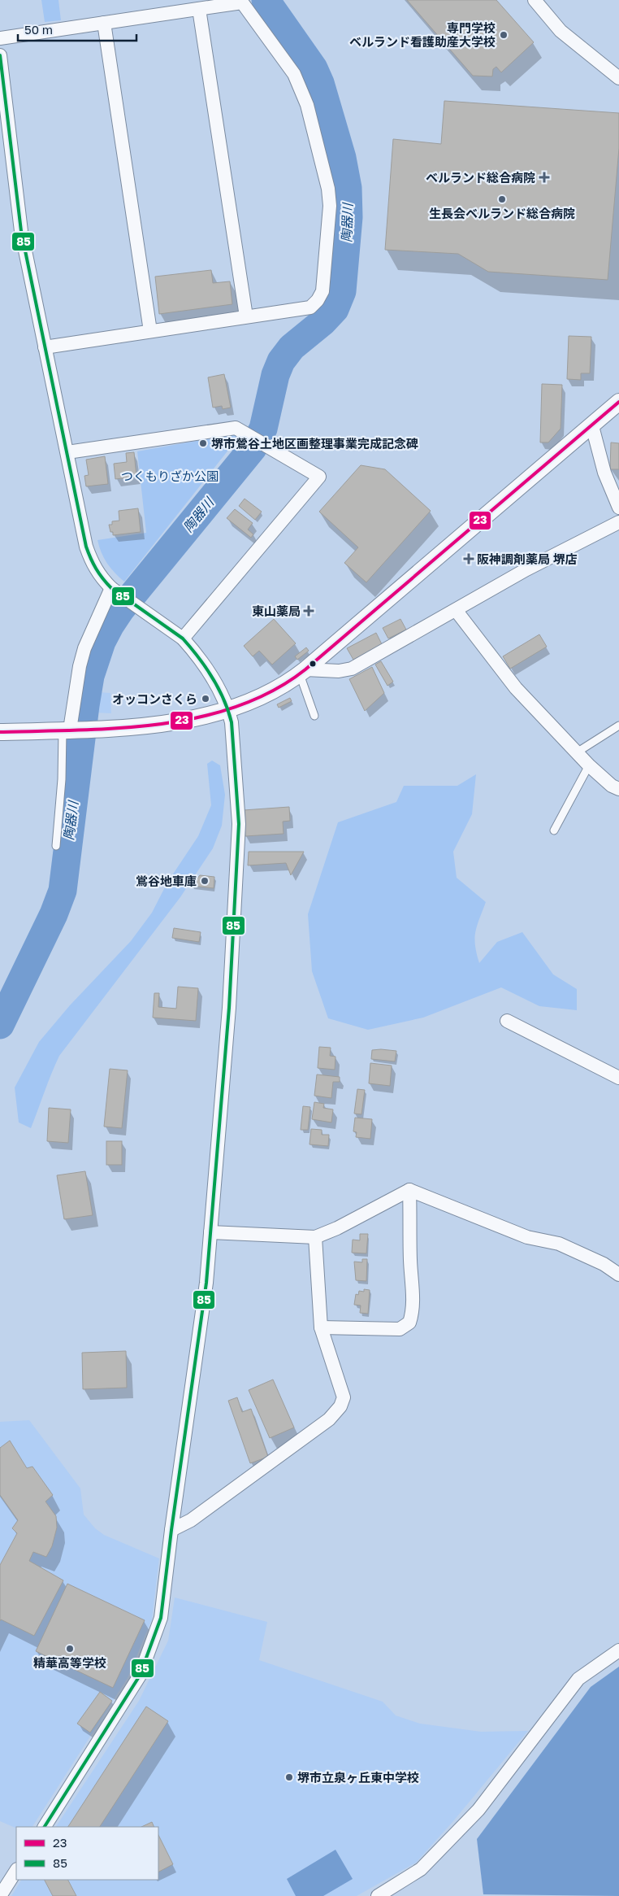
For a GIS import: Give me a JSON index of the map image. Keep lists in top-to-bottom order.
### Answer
{
  "water": ["陶器川"],
  "parks": ["つくもりざか公園"],
  "places": {
    "other": [
      "専門学校 ベルランド看護助産大学校",
      "生長会ベルランド総合病院",
      "堺市鶯谷土地区画整理事業完成記念碑",
      "オッコンさくら",
      "鴬谷地車庫",
      "精華高等学校",
      "堺市立泉ヶ丘東中学校"
    ],
    "health": ["ベルランド総合病院", "阪神調剤薬局 堺店", "東山薬局"]
  },
  "lines": ["transit line 85", "transit line 23"],
  "legend": ["23", "85"],
  "scale_bar": "50 m"
}
